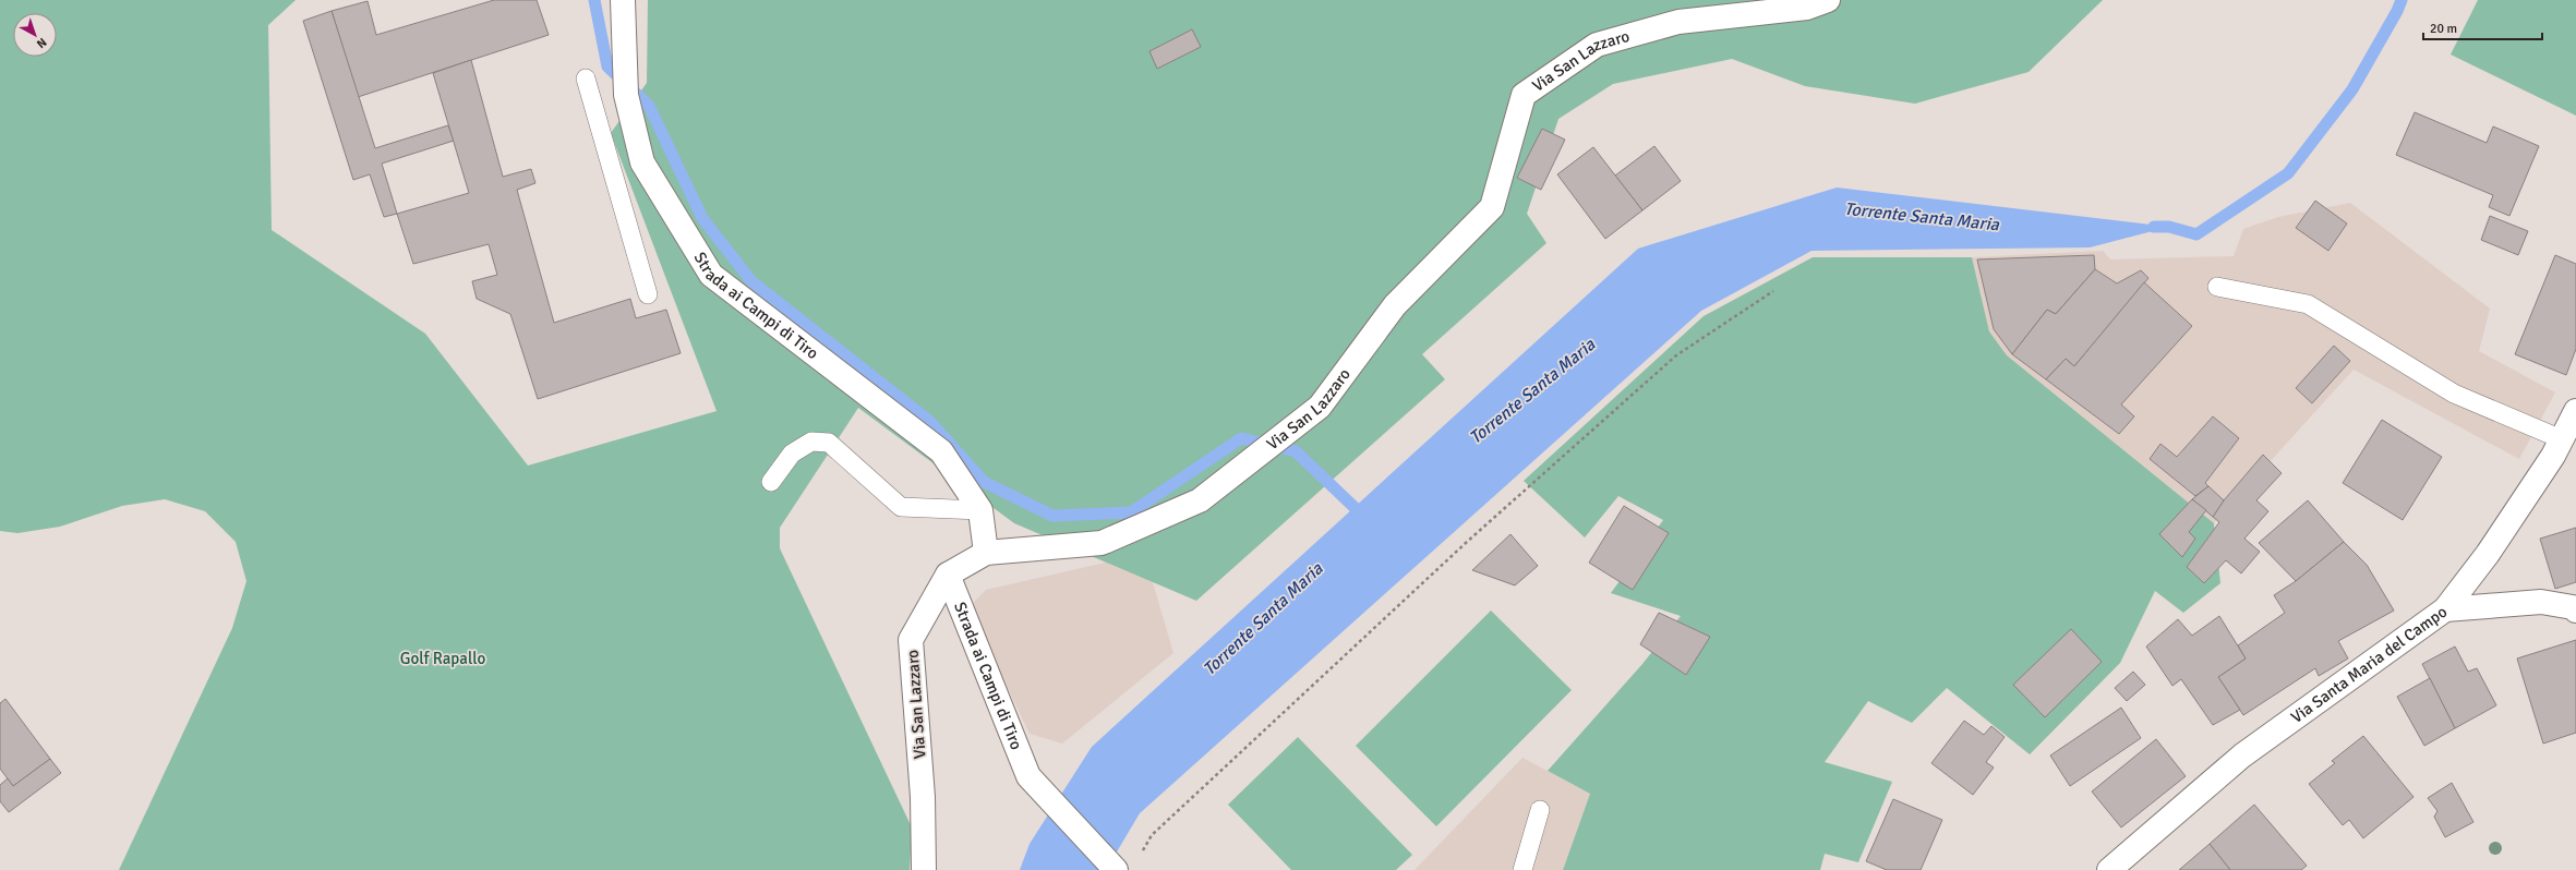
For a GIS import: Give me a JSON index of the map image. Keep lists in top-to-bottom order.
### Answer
{
  "streets": {
    "street": ["Via San Lazzaro", "Strada ai Campi di Tiro", "Via Santa Maria del Campo"]
  },
  "crossings": [
    ["Via San Lazzaro", "Strada ai Campi di Tiro"]
  ],
  "water": ["Torrente Santa Maria"],
  "parks": ["Golf Rapallo"],
  "scale_bar": "20 m",
  "north": "bottom right"
}
